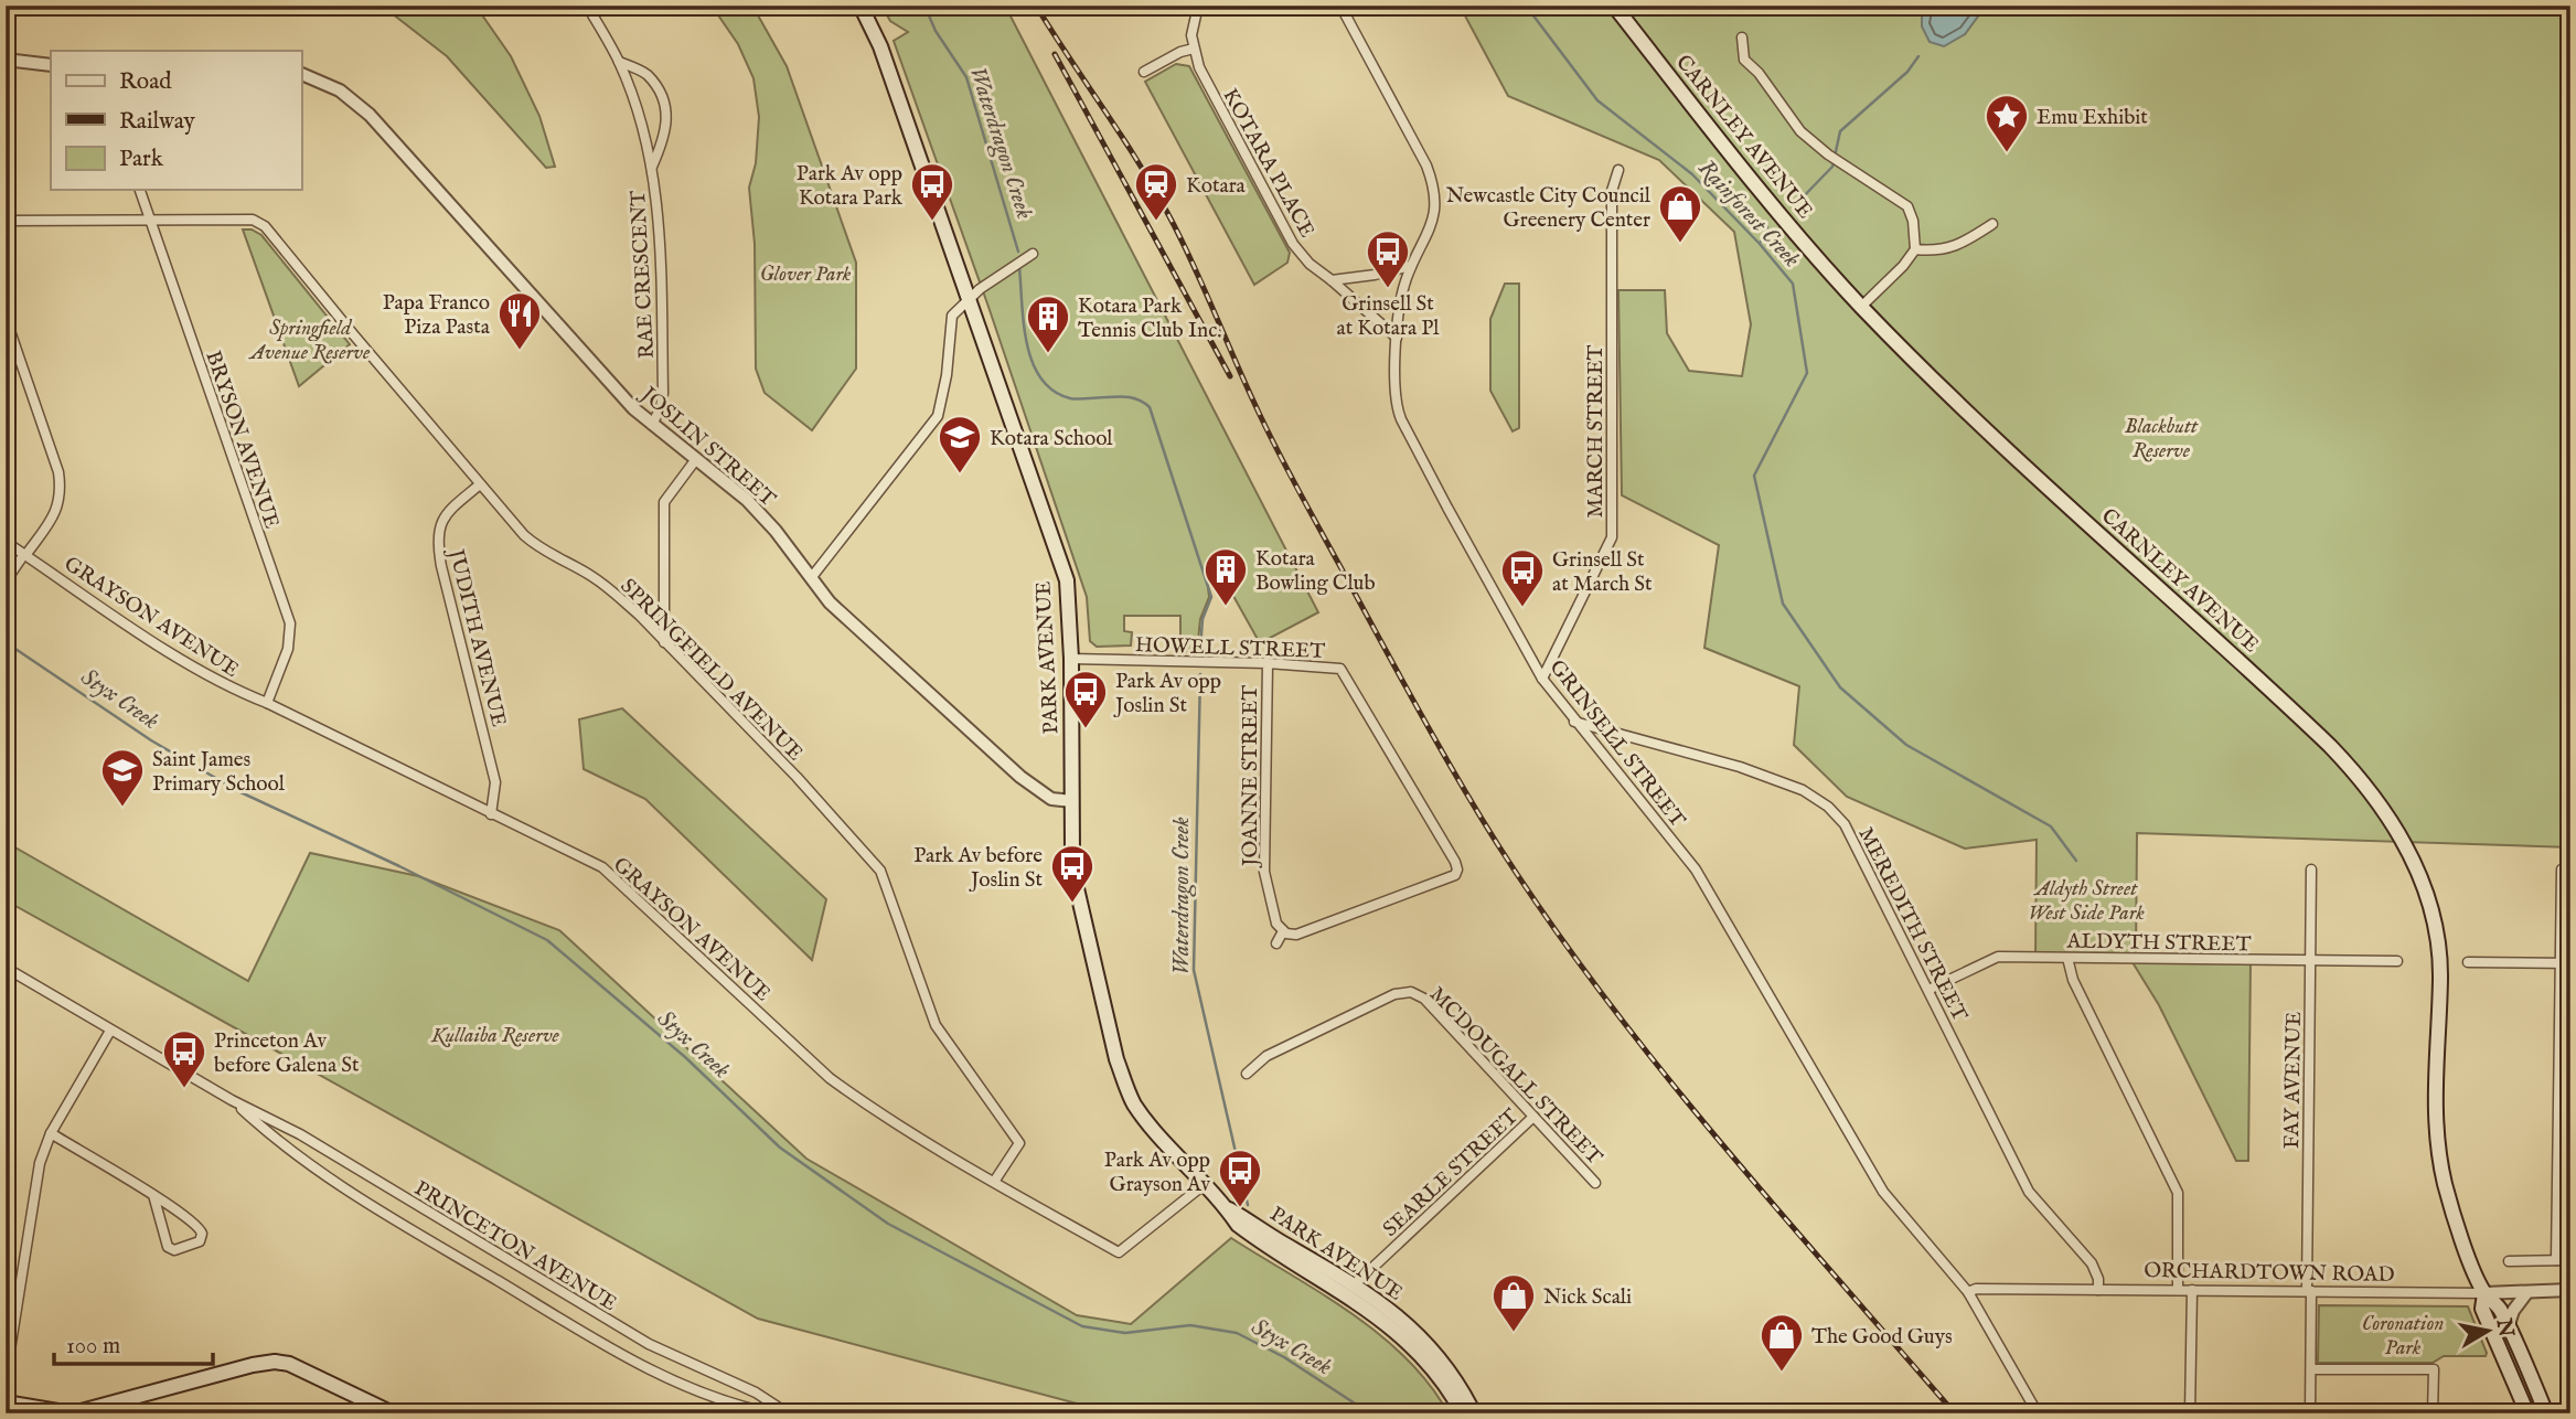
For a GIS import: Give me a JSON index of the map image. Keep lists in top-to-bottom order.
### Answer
{
  "streets": {
    "main road": ["CARNLEY AVENUE", "PARK AVENUE"],
    "street": [
      "KOTARA PLACE",
      "RAE CRESCENT",
      "MARCH STREET",
      "BRYSON AVENUE",
      "JOSLIN STREET",
      "GRAYSON AVENUE",
      "JUDITH AVENUE",
      "HOWELL STREET",
      "SPRINGFIELD AVENUE",
      "GRINSELL STREET",
      "JOANNE STREET",
      "MEREDITH STREET",
      "ALDYTH STREET",
      "MCDOUGALL STREET",
      "FAY AVENUE",
      "SEARLE STREET",
      "PRINCETON AVENUE",
      "ORCHARDTOWN ROAD"
    ]
  },
  "crossings": [
    ["CARNLEY AVENUE", "ORCHARDTOWN ROAD"],
    ["KOTARA PLACE", "GRINSELL STREET"],
    ["RAE CRESCENT", "JOSLIN STREET"],
    ["MARCH STREET", "GRINSELL STREET"],
    ["BRYSON AVENUE", "GRAYSON AVENUE"],
    ["BRYSON AVENUE", "SPRINGFIELD AVENUE"],
    ["JOSLIN STREET", "PARK AVENUE"],
    ["GRAYSON AVENUE", "JUDITH AVENUE"],
    ["GRAYSON AVENUE", "PARK AVENUE"],
    ["GRAYSON AVENUE", "SPRINGFIELD AVENUE"],
    ["JUDITH AVENUE", "SPRINGFIELD AVENUE"],
    ["HOWELL STREET", "PARK AVENUE"],
    ["HOWELL STREET", "JOANNE STREET"],
    ["PARK AVENUE", "SEARLE STREET"],
    ["GRINSELL STREET", "MEREDITH STREET"],
    ["GRINSELL STREET", "ORCHARDTOWN ROAD"],
    ["MEREDITH STREET", "ALDYTH STREET"],
    ["MEREDITH STREET", "ORCHARDTOWN ROAD"],
    ["ALDYTH STREET", "FAY AVENUE"],
    ["MCDOUGALL STREET", "SEARLE STREET"],
    ["FAY AVENUE", "ORCHARDTOWN ROAD"]
  ],
  "water": ["Waterdragon Creek", "Rainforest Creek", "Styx Creek"],
  "parks": [
    "Glover Park",
    "Springfield Avenue Reserve",
    "Blackbutt Reserve",
    "Aldyth Street West Side Park",
    "Kullaiba Reserve",
    "Coronation Park"
  ],
  "places": {
    "place": ["Emu Exhibit"],
    "bus stop": [
      "Park Av opp Kotara Park",
      "Grinsell St at Kotara Pl",
      "Grinsell St at March St",
      "Park Av opp Joslin St",
      "Park Av before Joslin St",
      "Princeton Av before Galena St",
      "Park Av opp Grayson Av"
    ],
    "station": ["Kotara"],
    "shop": ["Newcastle City Council Greenery Center", "Nick Scali", "The Good Guys"],
    "restaurant": ["Papa Franco Piza Pasta"],
    "building": ["Kotara Park Tennis Club Inc.", "Kotara Bowling Club"],
    "school or university": ["Kotara School", "Saint James Primary School"]
  },
  "legend": ["Road", "Railway", "Park"],
  "scale_bar": "100 m",
  "north": "right"
}
